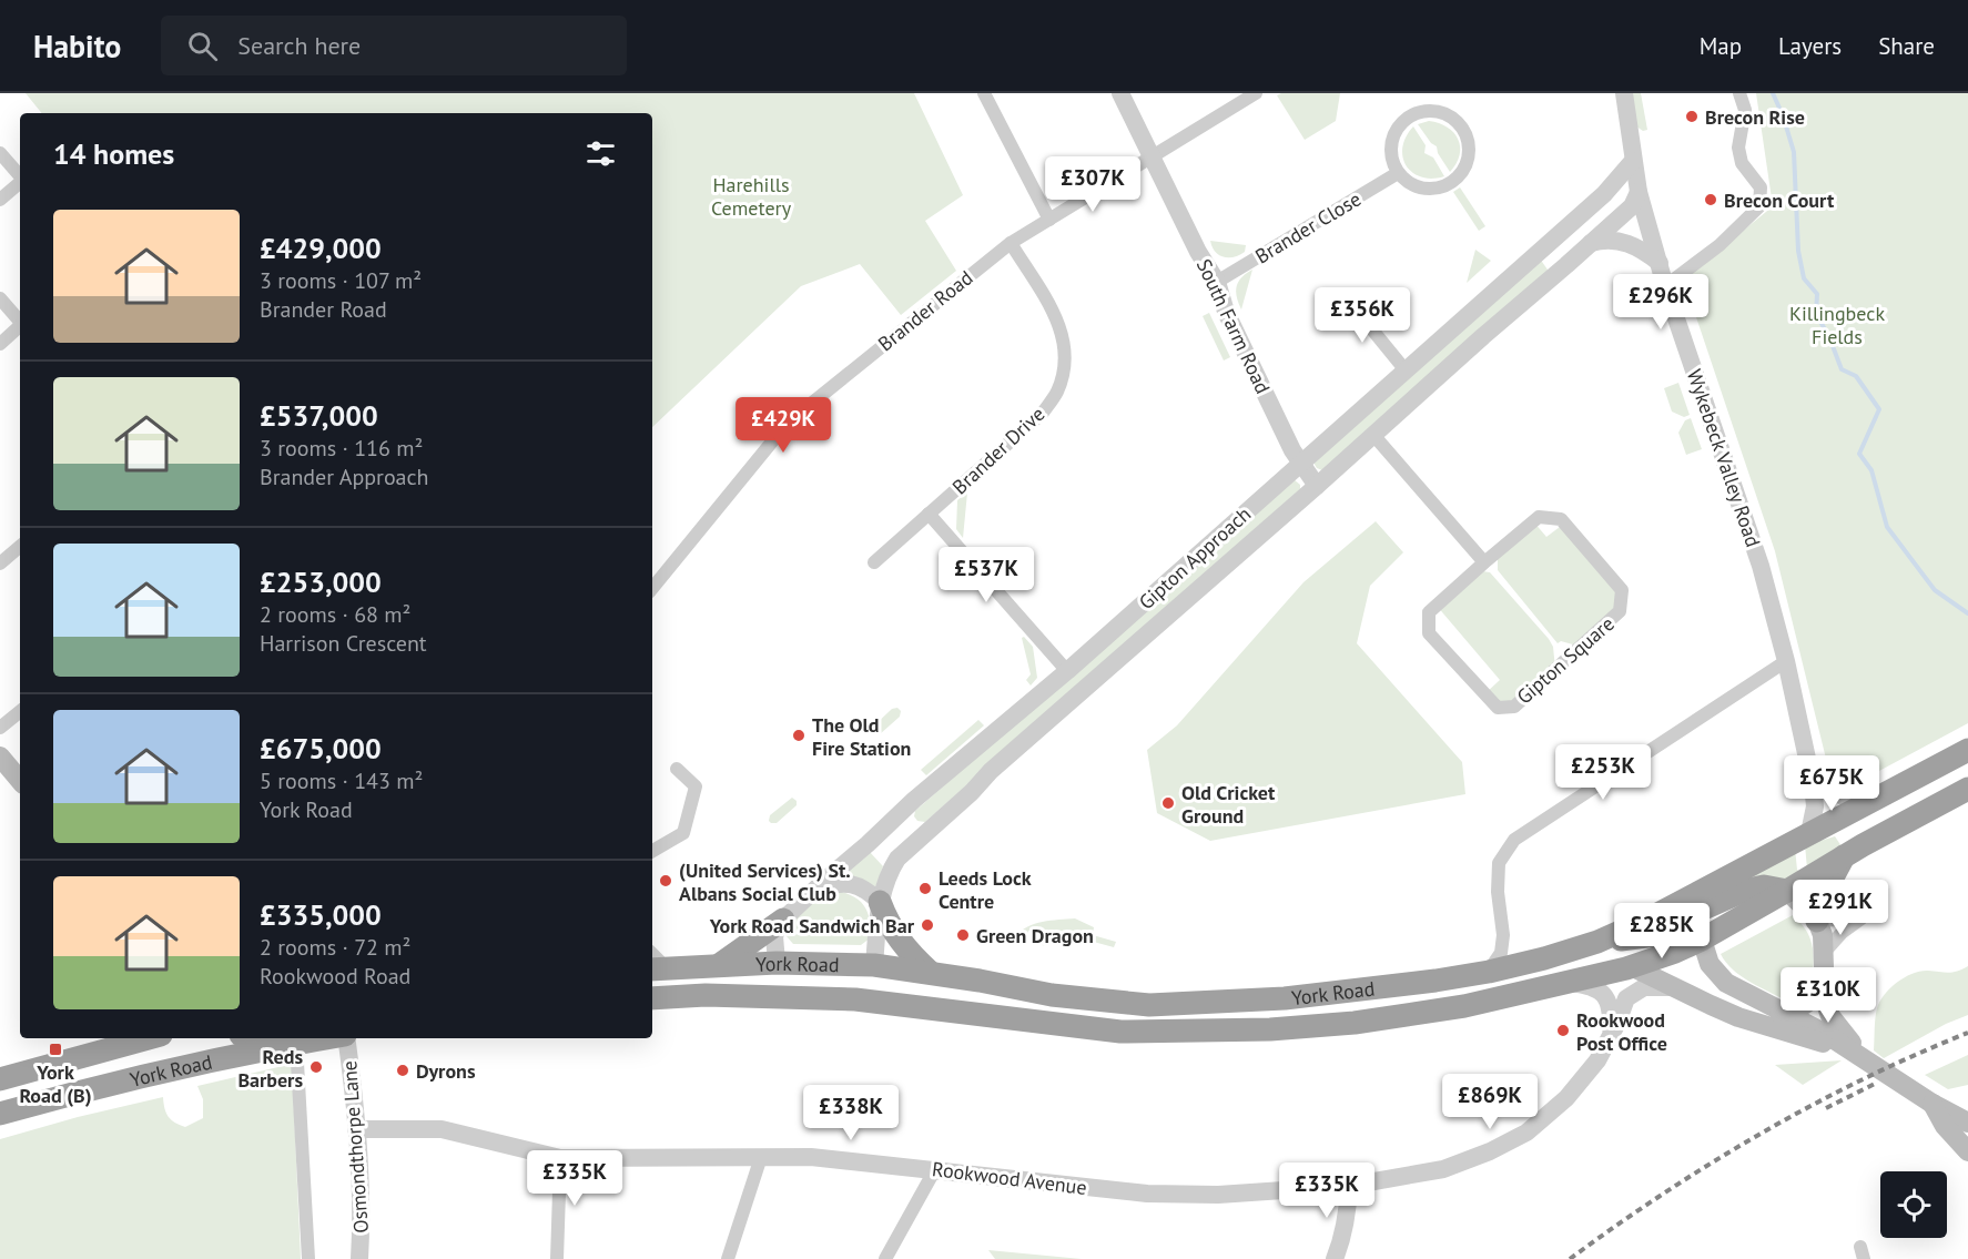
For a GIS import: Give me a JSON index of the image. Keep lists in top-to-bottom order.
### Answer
{
  "streets": {
    "highway": ["York Road"],
    "street": [
      "Brander Close",
      "Brander Road",
      "South Farm Road",
      "Brander Drive",
      "Wykebeck Valley Road",
      "Gipton Approach",
      "Gipton Square",
      "Osmondthorpe Lane",
      "Rookwood Avenue"
    ]
  },
  "crossings": [
    ["Brander Close", "South Farm Road"],
    ["Brander Road", "South Farm Road"],
    ["Brander Road", "Brander Drive"],
    ["South Farm Road", "Gipton Approach"],
    ["Wykebeck Valley Road", "Gipton Approach"],
    ["Wykebeck Valley Road", "York Road"],
    ["Gipton Approach", "York Road"],
    ["Osmondthorpe Lane", "Rookwood Avenue"]
  ],
  "parks": ["Harehills Cemetery", "Killingbeck Fields"],
  "places": {
    "other": [
      "Brecon Rise",
      "Brecon Court",
      "The Old Fire Station",
      "Old Cricket Ground",
      "(United Services) St. Albans Social Club",
      "Leeds Lock Centre",
      "York Road Sandwich Bar",
      "Green Dragon",
      "Rookwood Post Office",
      "Reds Barbers",
      "Dyrons"
    ],
    "transit": ["York Road (B)"]
  },
  "page": {
    "header": "Habito",
    "search": "Search here",
    "nav": ["Map", "Layers", "Share"],
    "heading": "14 homes",
    "price": [
      "£307K",
      "£296K",
      "£356K",
      "£429K",
      "£537K",
      "£253K",
      "£675K",
      "£291K",
      "£285K",
      "£310K",
      "£869K",
      "£338K",
      "£335K",
      "£335K"
    ],
    "list": [
      {
        "name": "£429,000",
        "note": "3 rooms · 107 m² · Brander Road"
      },
      {
        "name": "£537,000",
        "note": "3 rooms · 116 m² · Brander Approach"
      },
      {
        "name": "£253,000",
        "note": "2 rooms · 68 m² · Harrison Crescent"
      },
      {
        "name": "£675,000",
        "note": "5 rooms · 143 m² · York Road"
      },
      {
        "name": "£335,000",
        "note": "2 rooms · 72 m² · Rookwood Road"
      }
    ]
  }
}
